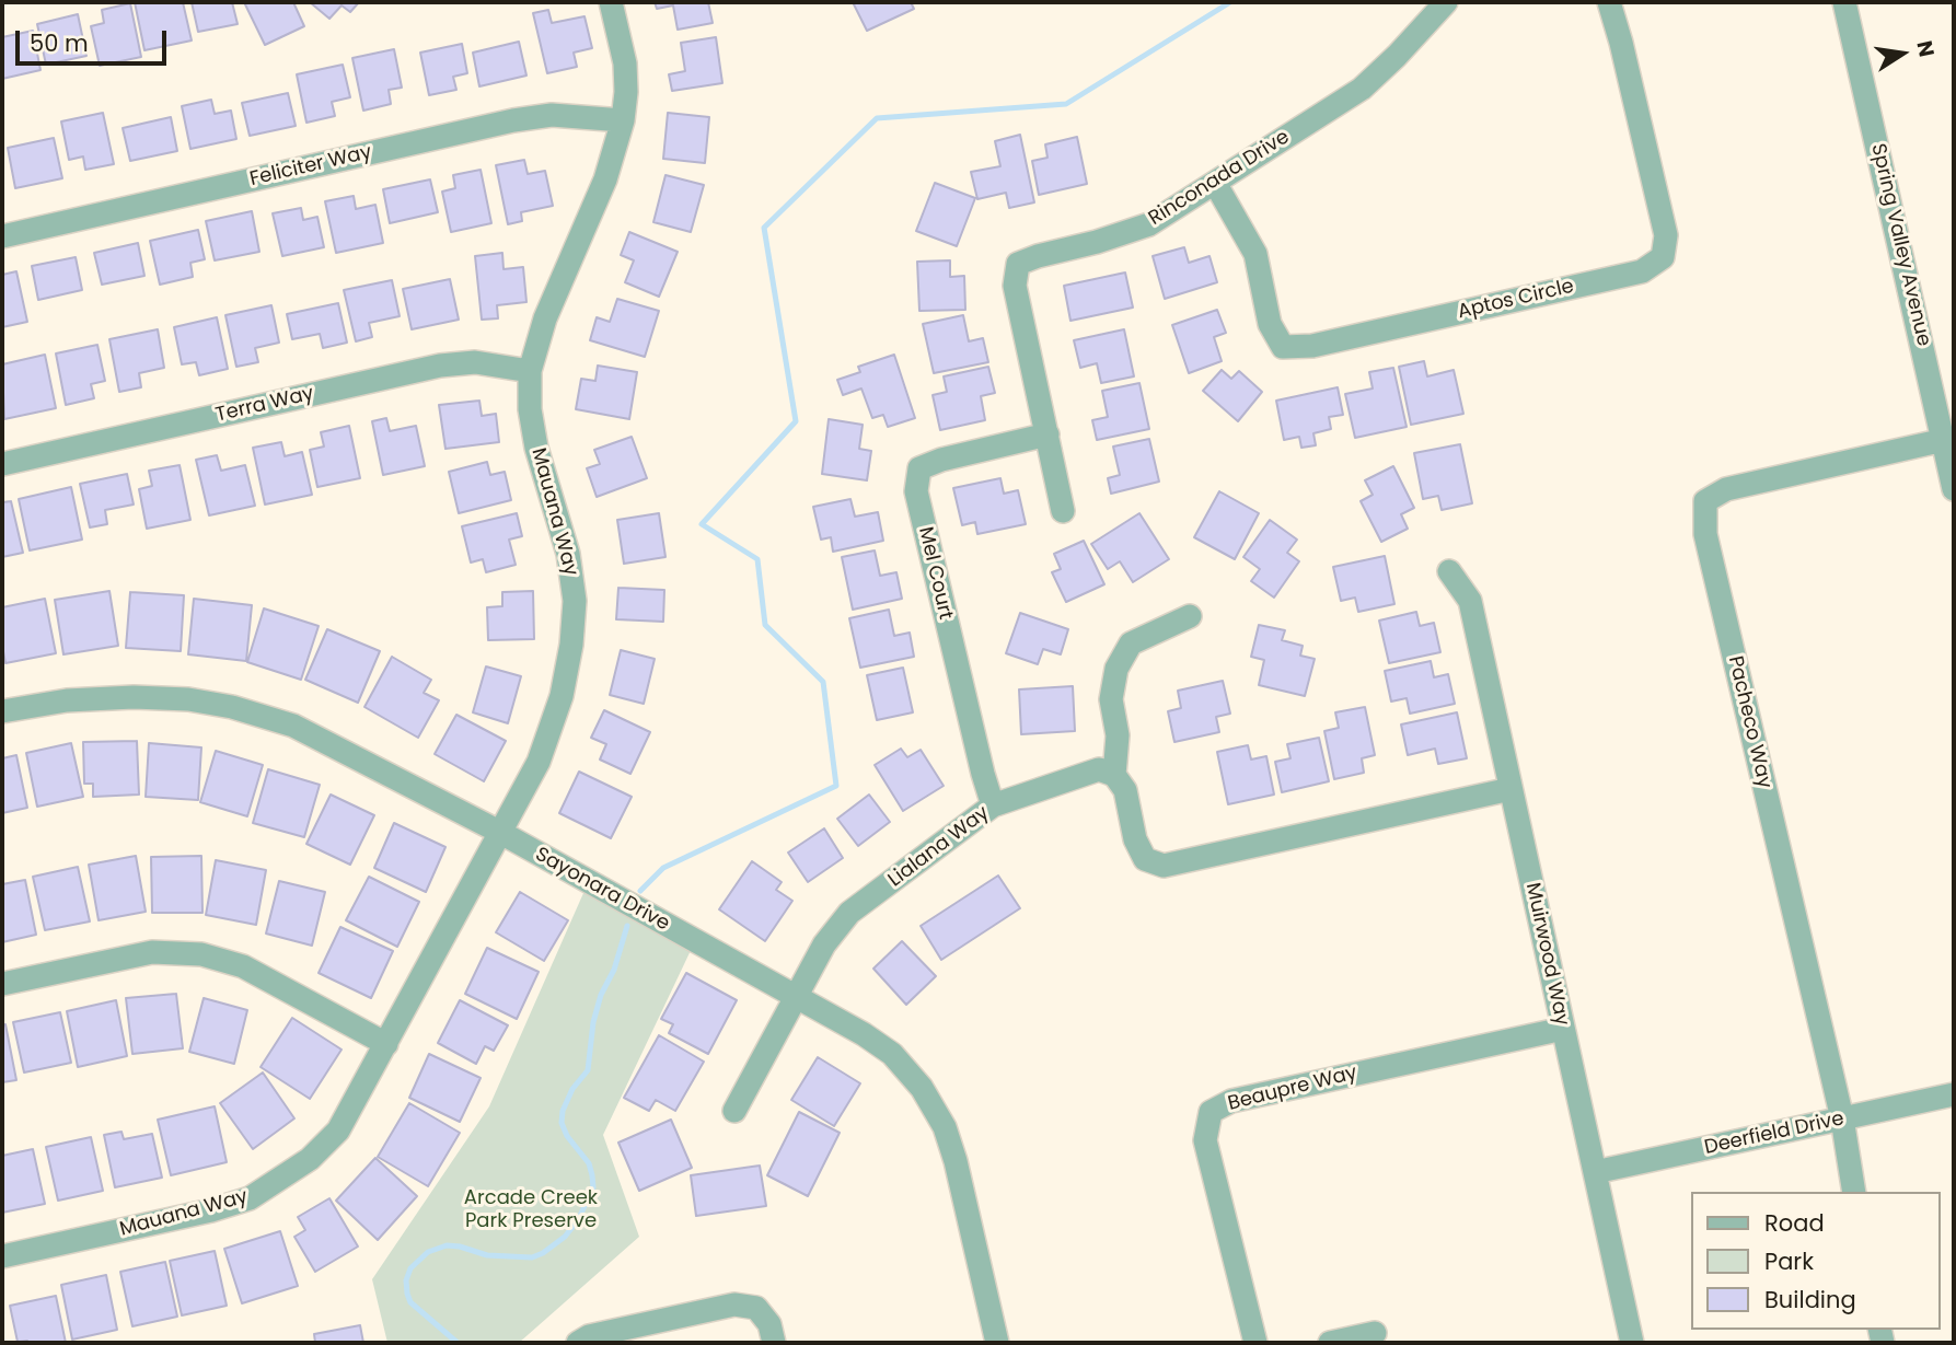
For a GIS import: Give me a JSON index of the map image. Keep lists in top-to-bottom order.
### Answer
{
  "streets": {
    "street": [
      "Feliciter Way",
      "Rinconada Drive",
      "Spring Valley Avenue",
      "Aptos Circle",
      "Terra Way",
      "Mauana Way",
      "Mel Court",
      "Pacheco Way",
      "Lialana Way",
      "Sayonara Drive",
      "Muirwood Way",
      "Beaupre Way",
      "Deerfield Drive"
    ]
  },
  "crossings": [
    ["Feliciter Way", "Mauana Way"],
    ["Rinconada Drive", "Aptos Circle"],
    ["Rinconada Drive", "Mel Court"],
    ["Spring Valley Avenue", "Pacheco Way"],
    ["Terra Way", "Mauana Way"],
    ["Mauana Way", "Sayonara Drive"],
    ["Mel Court", "Lialana Way"],
    ["Pacheco Way", "Deerfield Drive"],
    ["Lialana Way", "Sayonara Drive"],
    ["Muirwood Way", "Beaupre Way"],
    ["Muirwood Way", "Deerfield Drive"]
  ],
  "parks": ["Arcade Creek Park Preserve"],
  "legend": ["Road", "Park", "Building"],
  "scale_bar": "50 m",
  "north": "right"
}
